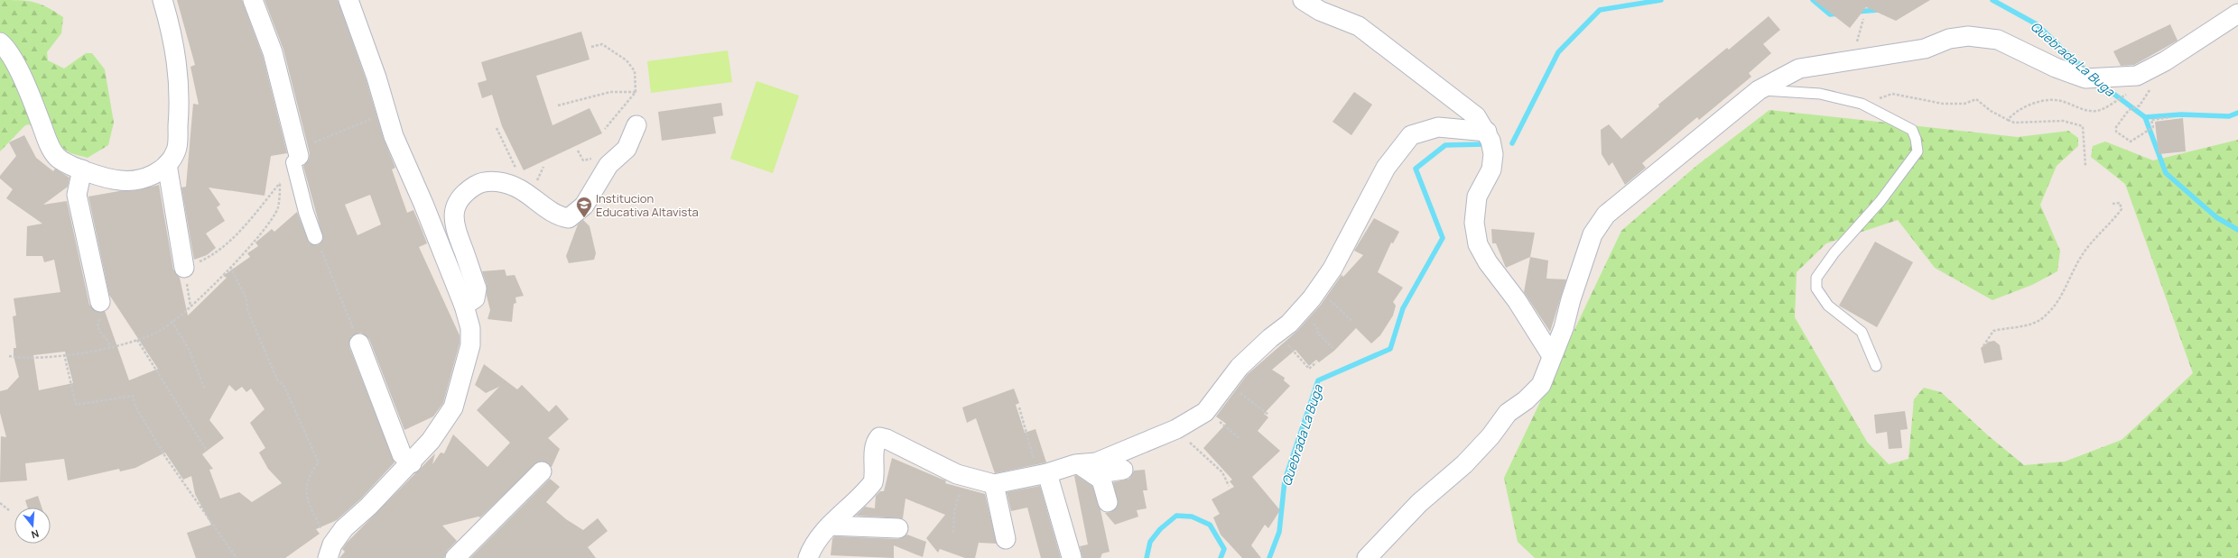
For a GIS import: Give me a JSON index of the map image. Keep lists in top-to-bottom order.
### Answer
{
  "water": ["Quebrada La Buga"],
  "places": {
    "school or university": ["Institucion Educativa Altavista"]
  },
  "north": "bottom"
}
